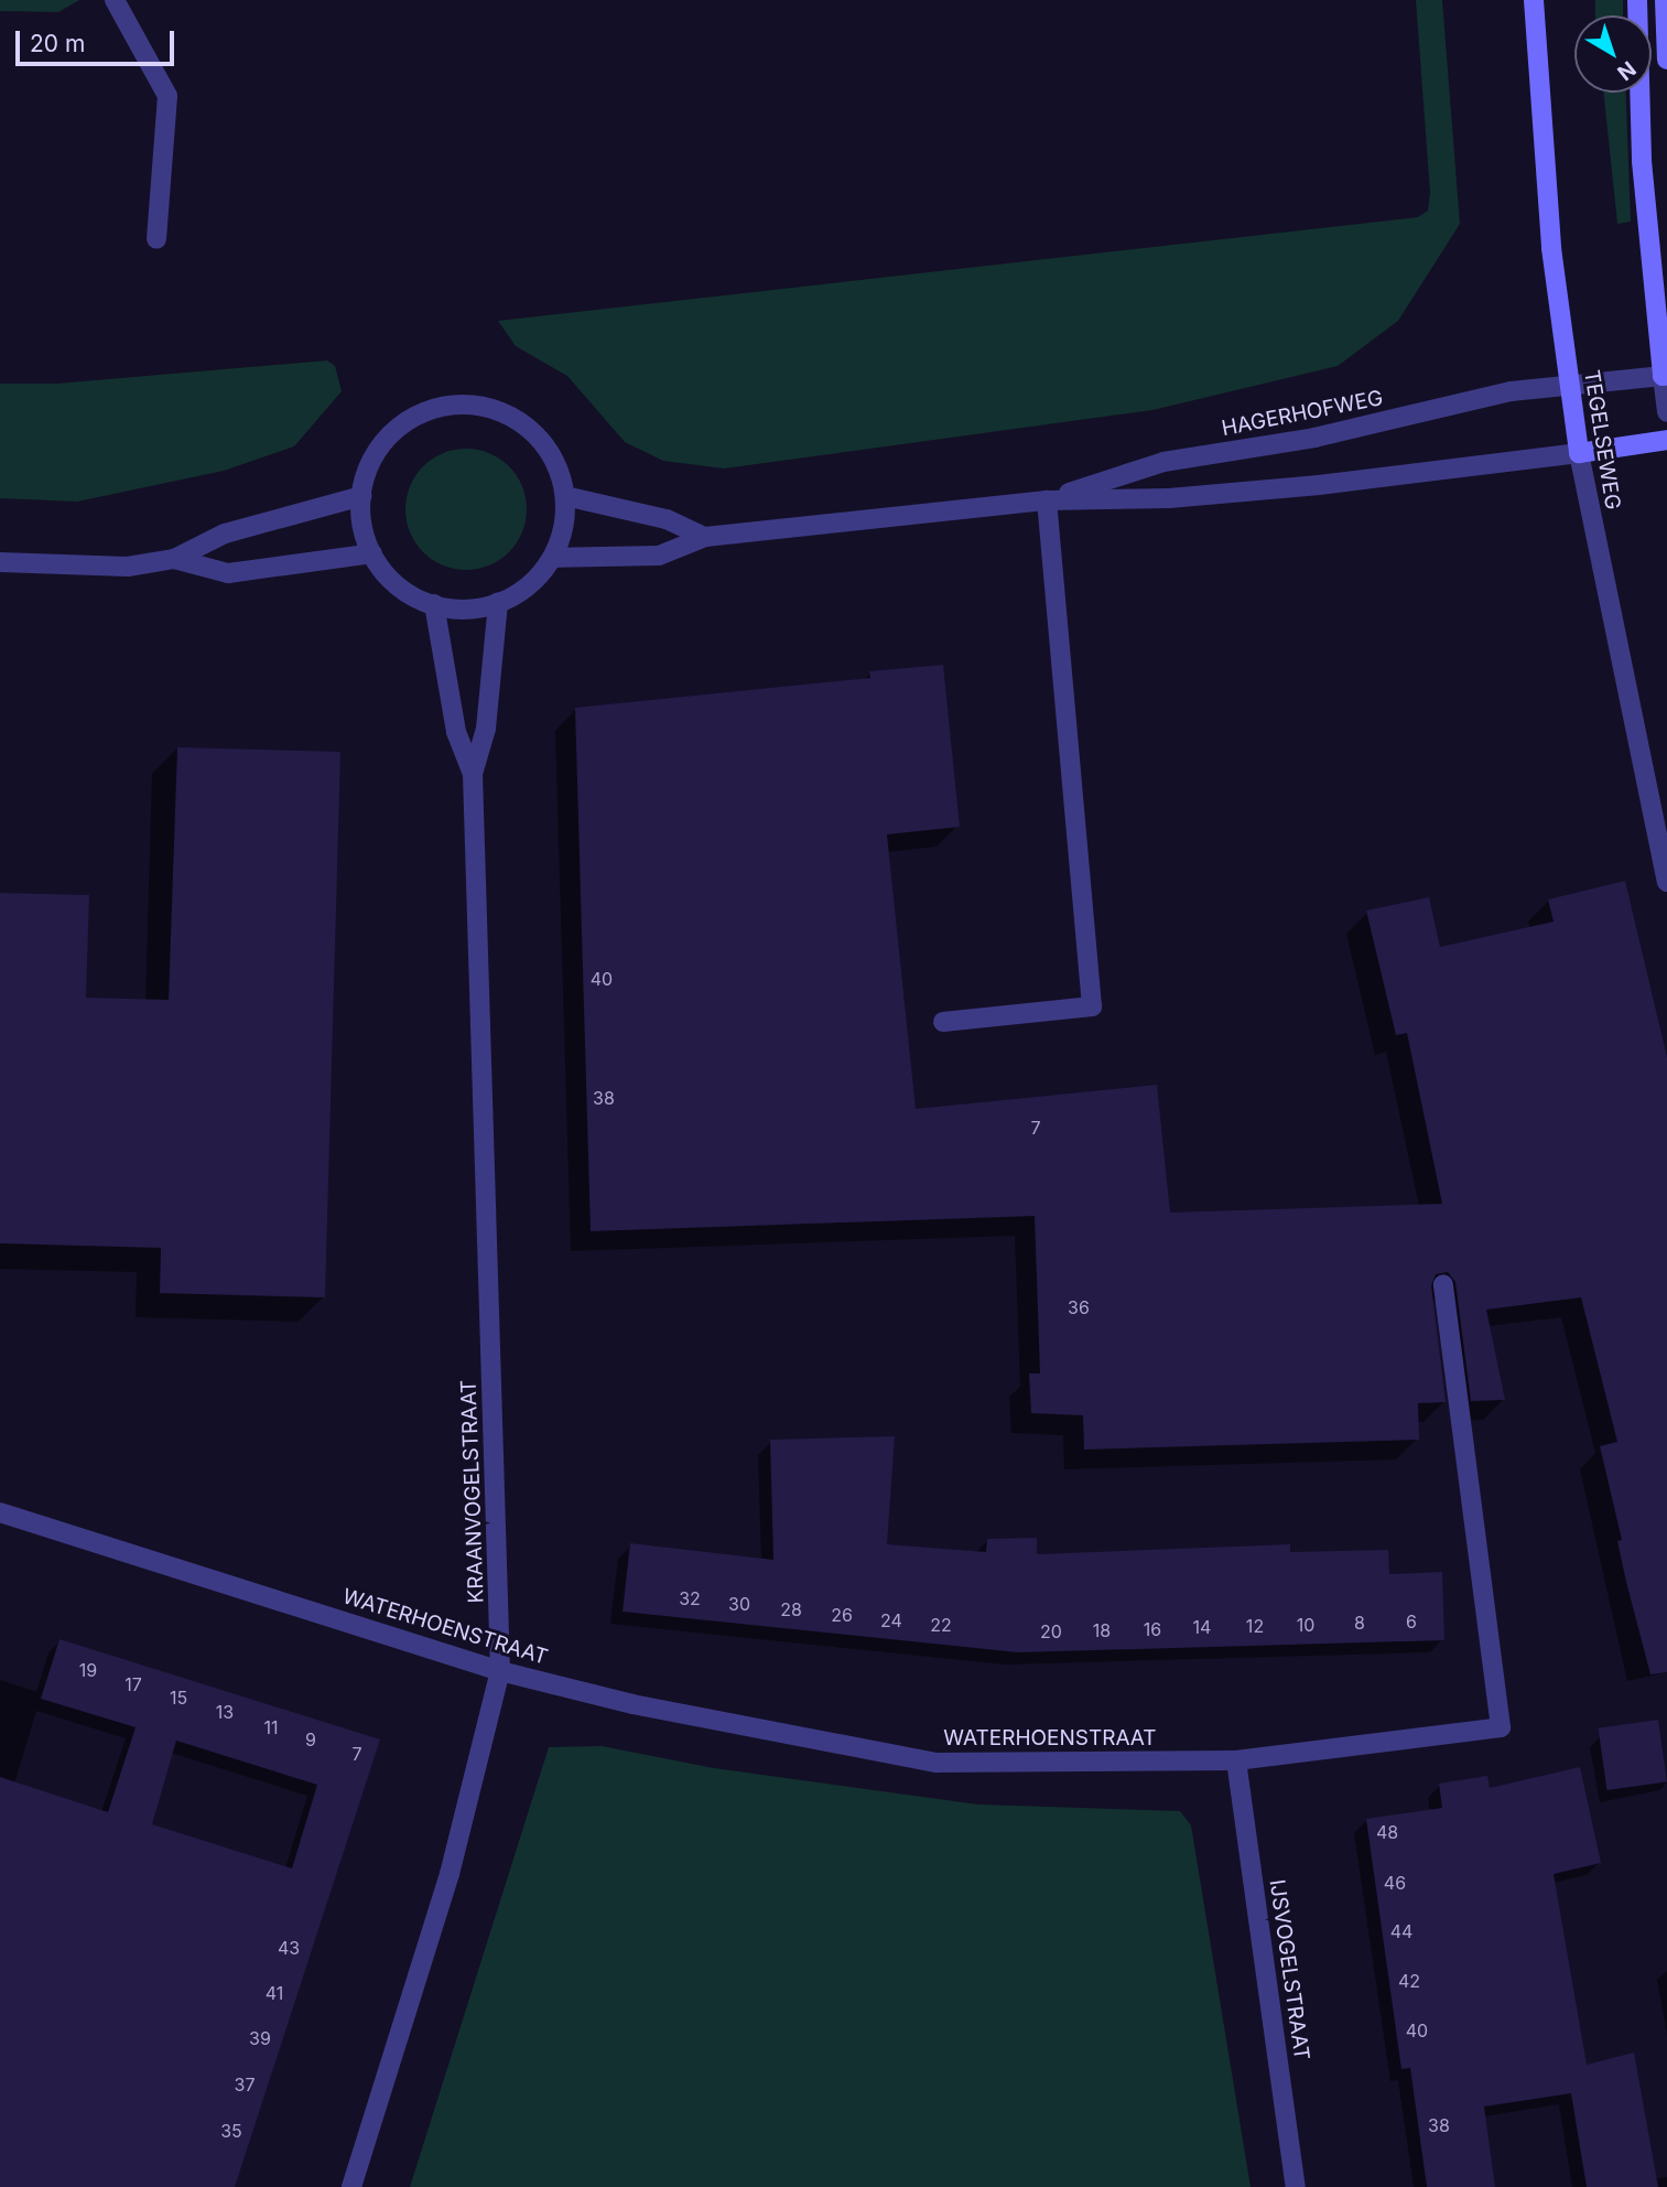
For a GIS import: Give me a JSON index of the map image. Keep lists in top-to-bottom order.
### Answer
{
  "streets": {
    "main road": ["TEGELSEWEG"],
    "street": [
      "HAGERHOFWEG",
      "KRAANVOGELSTRAAT",
      "WATERHOENSTRAAT",
      "IJSVOGELSTRAAT"
    ]
  },
  "crossings": [
    ["HAGERHOFWEG", "TEGELSEWEG"],
    ["HAGERHOFWEG", "KRAANVOGELSTRAAT"],
    ["KRAANVOGELSTRAAT", "WATERHOENSTRAAT"],
    ["WATERHOENSTRAAT", "IJSVOGELSTRAAT"]
  ],
  "house_numbers": [
    "40",
    "38",
    "7",
    "36",
    "32",
    "30",
    "28",
    "26",
    "24",
    "6",
    "8",
    "22",
    "10",
    "12",
    "14",
    "16",
    "18",
    "20",
    "19",
    "17",
    "15",
    "13",
    "11",
    "9",
    "7",
    "48",
    "46",
    "44",
    "43",
    "42",
    "41",
    "40",
    "39",
    "37",
    "38",
    "35"
  ],
  "scale_bar": "20 m",
  "north": "bottom right"
}
